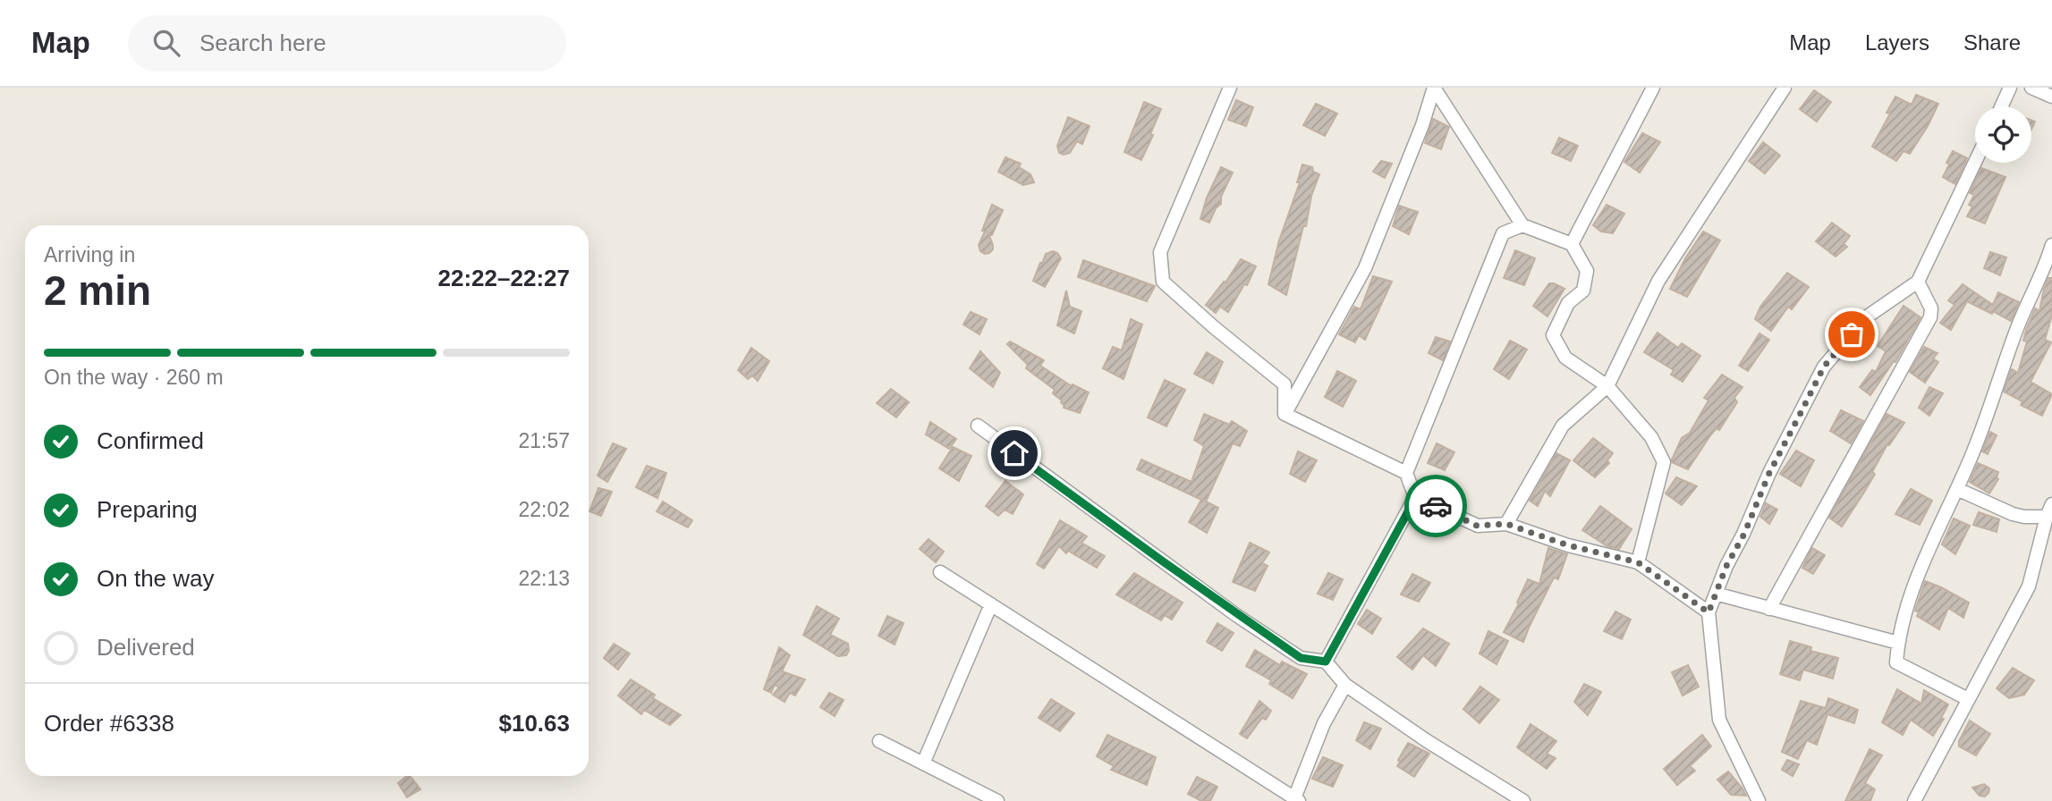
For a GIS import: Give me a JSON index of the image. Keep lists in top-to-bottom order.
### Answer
{
  "page": {
    "header": "Map",
    "search": "Search here",
    "nav": ["Map", "Layers", "Share"],
    "heading": ["2 min", "Arriving in", "22:22–22:27"],
    "panel": ["Order #6338", "$10.63"],
    "bar": "On the way · 260 m",
    "list": [
      ["Confirmed", "21:57"],
      ["Preparing", "22:02"],
      ["On the way", "22:13"],
      "Delivered"
    ]
  }
}
